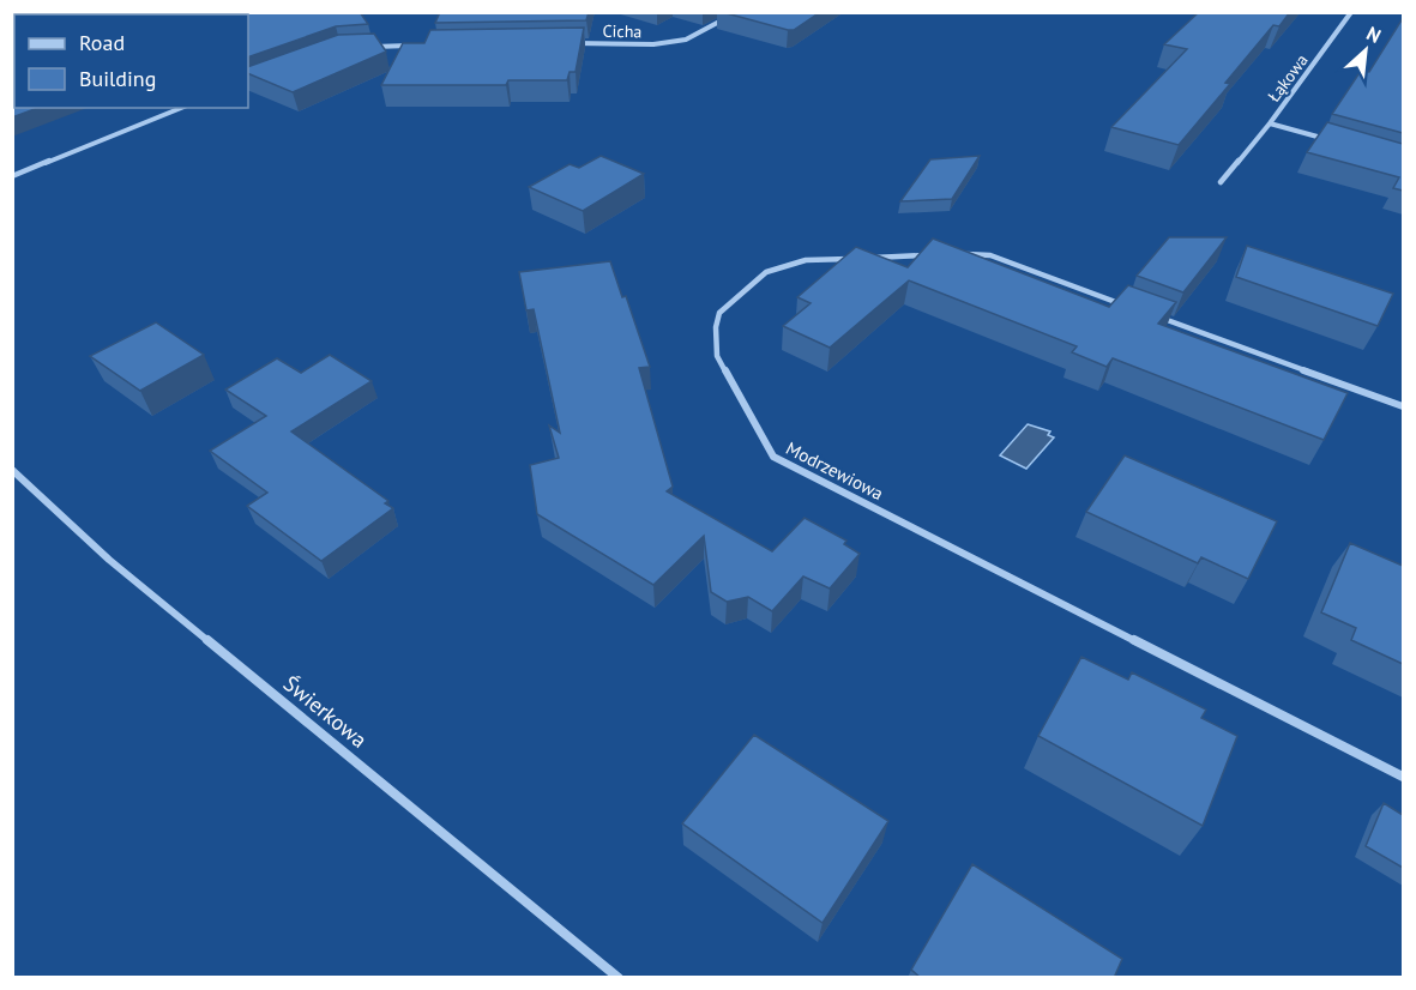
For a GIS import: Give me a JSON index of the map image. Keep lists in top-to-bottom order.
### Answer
{
  "streets": {
    "street": [
      "Cicha",
      "Łąkowa",
      "Modrzewiowa",
      "Świerkowa"
    ]
  },
  "legend": ["Road", "Building"],
  "north": "top right"
}
